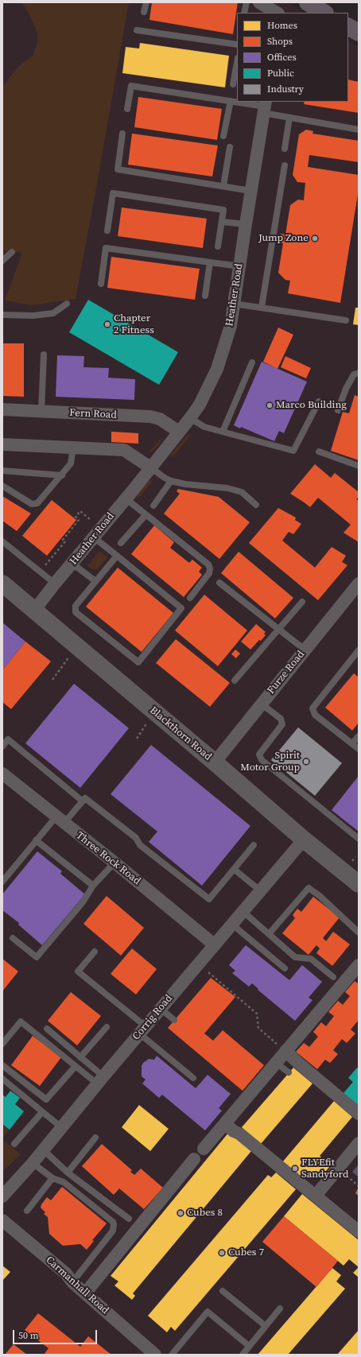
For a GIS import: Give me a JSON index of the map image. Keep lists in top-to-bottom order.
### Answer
{
  "streets": {
    "street": [
      "Heather Road",
      "Fern Road",
      "Furze Road",
      "Blackthorn Road",
      "Three Rock Road",
      "Corrig Road",
      "Carmanhall Road"
    ]
  },
  "crossings": [
    ["Heather Road", "Fern Road"],
    ["Heather Road", "Blackthorn Road"],
    ["Furze Road", "Blackthorn Road"],
    ["Blackthorn Road", "Corrig Road"],
    ["Three Rock Road", "Corrig Road"]
  ],
  "places": [
    "Jump Zone",
    "Chapter 2 Fitness",
    "Marco Building",
    "Spirit Motor Group",
    "FLYEfit Sandyford",
    "Cubes 8",
    "Cubes 7"
  ],
  "legend": [
    "Homes",
    "Shops",
    "Offices",
    "Public",
    "Industry"
  ],
  "scale_bar": "50 m"
}
